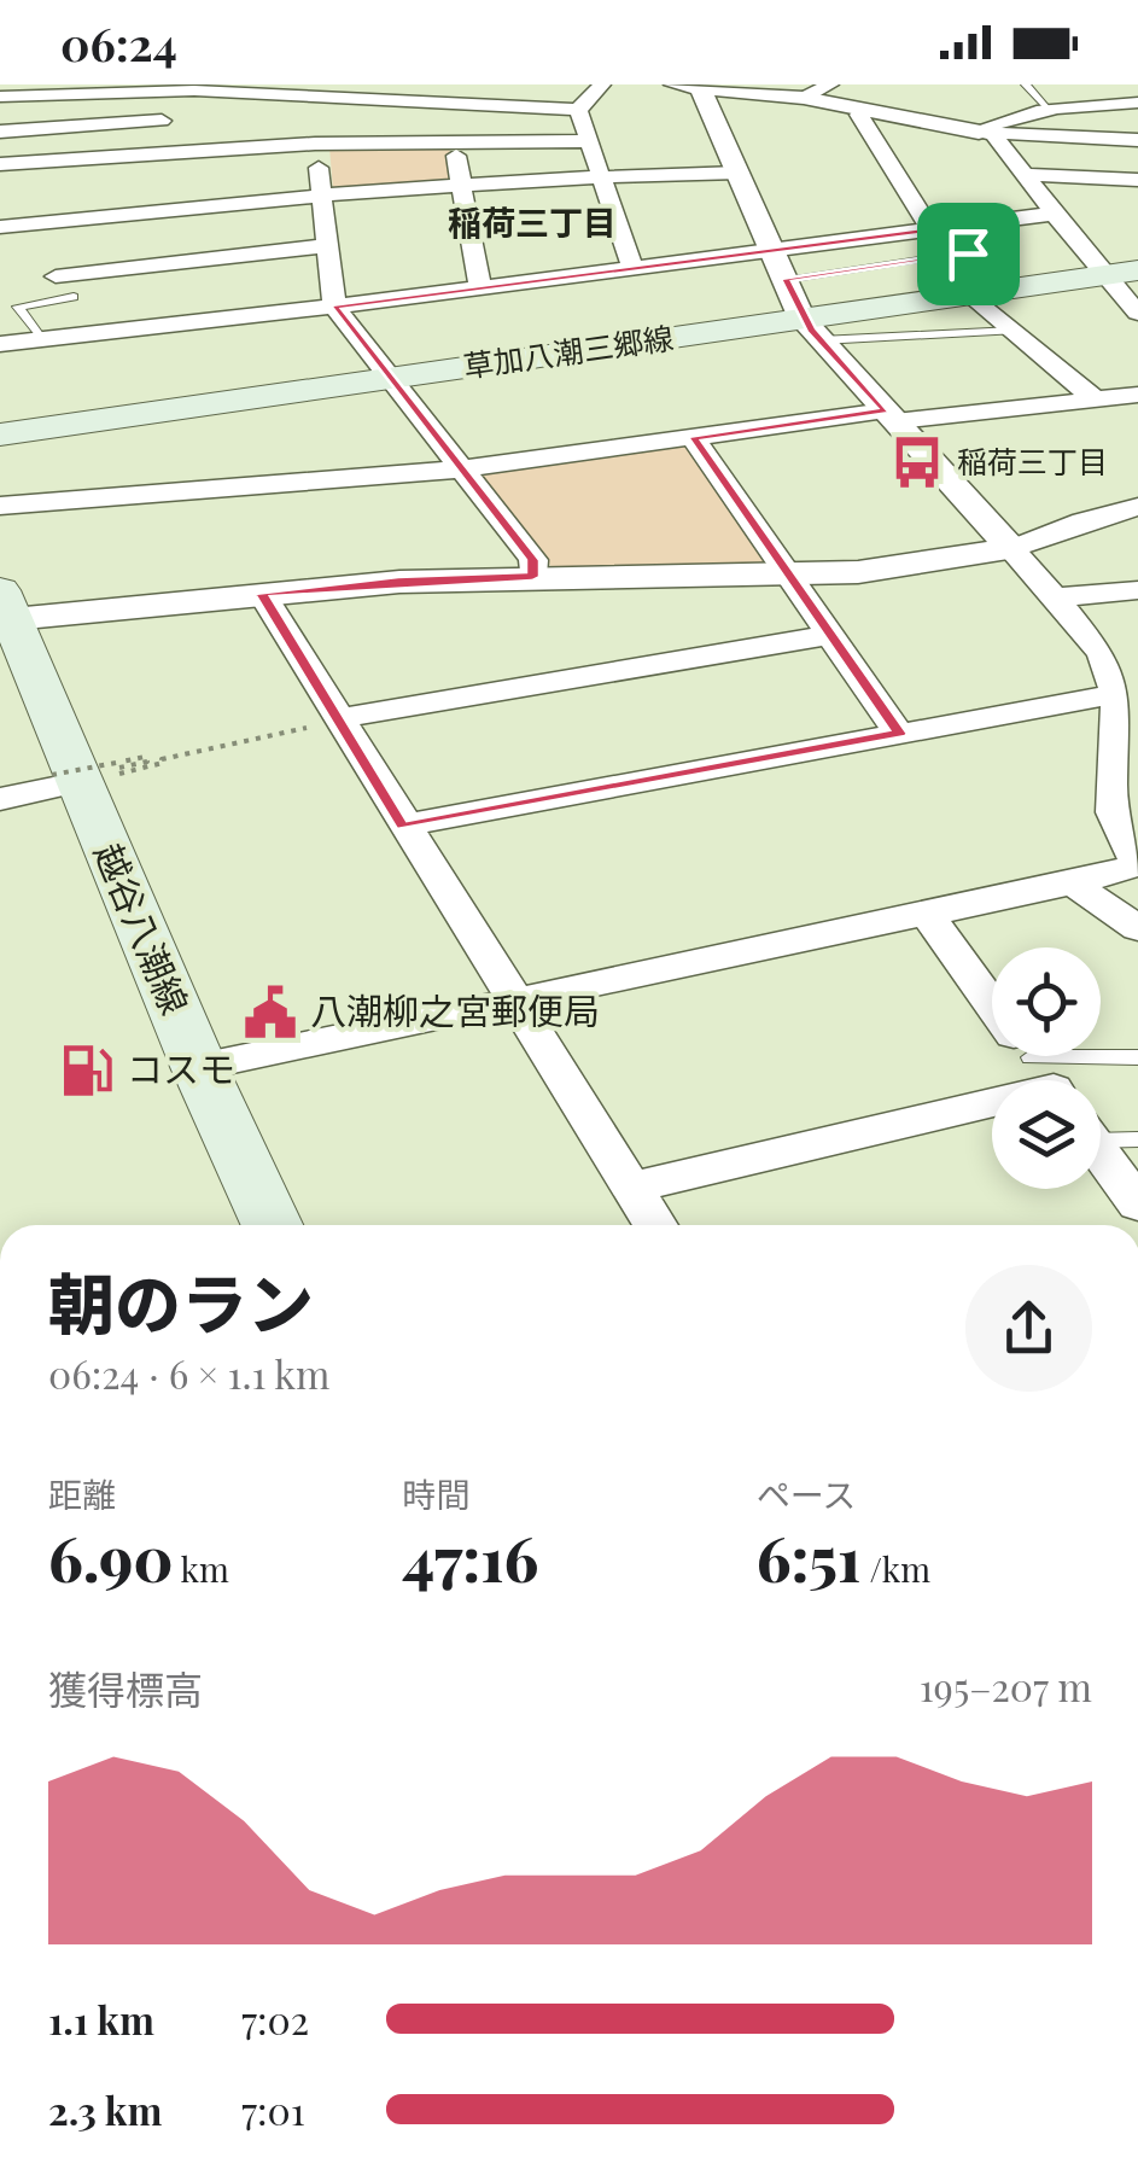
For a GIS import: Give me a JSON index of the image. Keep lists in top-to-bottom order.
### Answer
{
  "streets": {
    "main road": ["草加八潮三郷線", "越谷八潮線"]
  },
  "districts": ["稲荷三丁目"],
  "places": {
    "bus stop": ["稲荷三丁目"],
    "public building": ["八潮柳之宮郵便局"],
    "fuel station": ["コスモ"]
  },
  "page": {
    "status": "06:24",
    "heading": ["朝のラン", "06:24 · 6 × 1.1 km"],
    "stats": [
      ["距離", "6.90 km"],
      ["時間", "47:16"],
      ["ペース", "6:51 /km"]
    ],
    "chart": ["獲得標高", "195–207 m"],
    "list": [
      {
        "name": "1.1 km",
        "note": "7:02"
      },
      {
        "name": "2.3 km",
        "note": "7:01"
      }
    ]
  }
}
